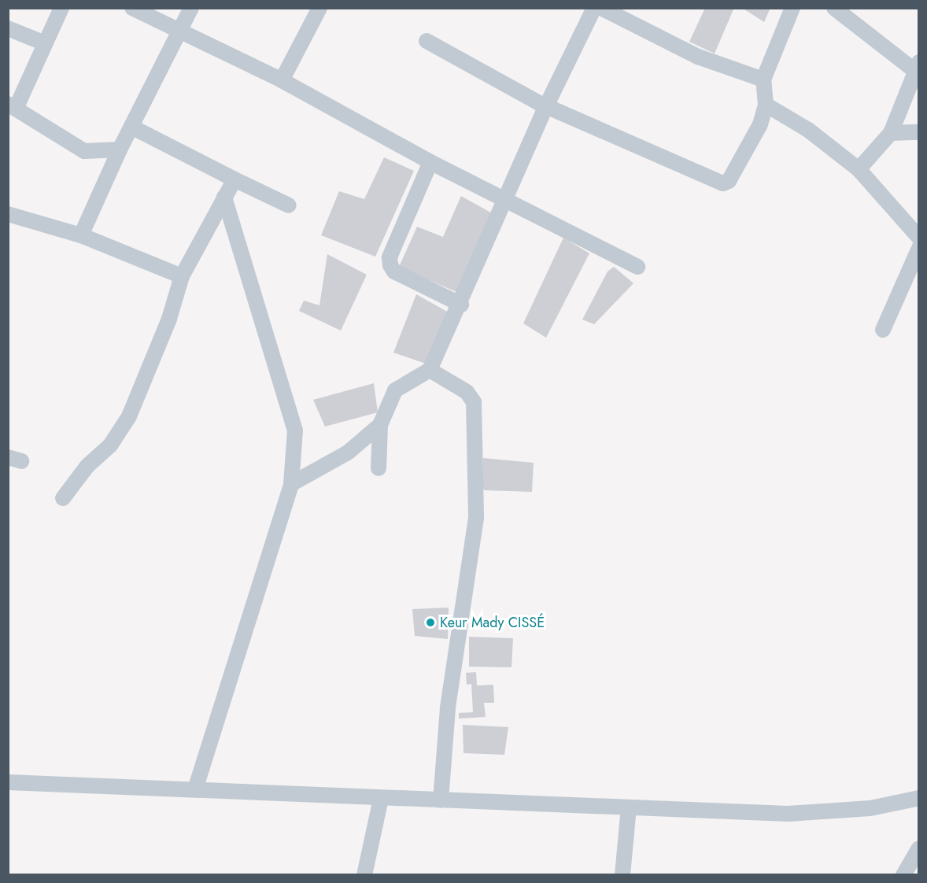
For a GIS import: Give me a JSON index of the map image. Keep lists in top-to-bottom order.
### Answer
{
  "places": ["Keur Mady CISSÉ"]
}
